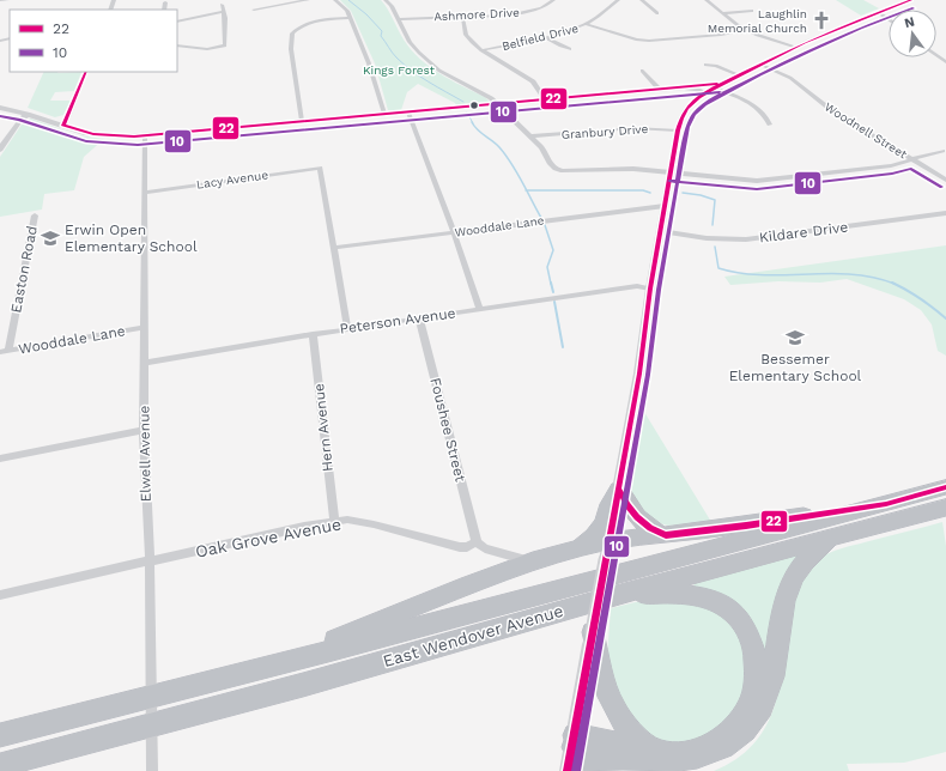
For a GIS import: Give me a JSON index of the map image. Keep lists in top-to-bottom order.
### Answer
{
  "streets": {
    "highway": ["East Wendover Avenue"],
    "street": [
      "Ashmore Drive",
      "Belfield Drive",
      "Woodnell Street",
      "Granbury Drive",
      "Lacy Avenue",
      "Wooddale Lane",
      "Kildare Drive",
      "Easton Road",
      "Peterson Avenue",
      "Hern Avenue",
      "Foushee Street",
      "Elwell Avenue",
      "Oak Grove Avenue"
    ]
  },
  "crossings": [
    ["Lacy Avenue", "Wooddale Lane"],
    ["Lacy Avenue", "Elwell Avenue"],
    ["Wooddale Lane", "Easton Road"],
    ["Wooddale Lane", "Elwell Avenue"],
    ["Peterson Avenue", "Hern Avenue"],
    ["Peterson Avenue", "Foushee Street"],
    ["Peterson Avenue", "Elwell Avenue"],
    ["Hern Avenue", "Oak Grove Avenue"],
    ["Foushee Street", "Oak Grove Avenue"],
    ["Elwell Avenue", "Oak Grove Avenue"],
    ["Elwell Avenue", "East Wendover Avenue"]
  ],
  "parks": ["Kings Forest"],
  "places": {
    "church": ["Laughlin Memorial Church"],
    "school or university": ["Erwin Open Elementary School", "Bessemer Elementary School"]
  },
  "lines": ["transit line 22", "transit line 10"],
  "legend": ["22", "10"],
  "north": "top"
}
